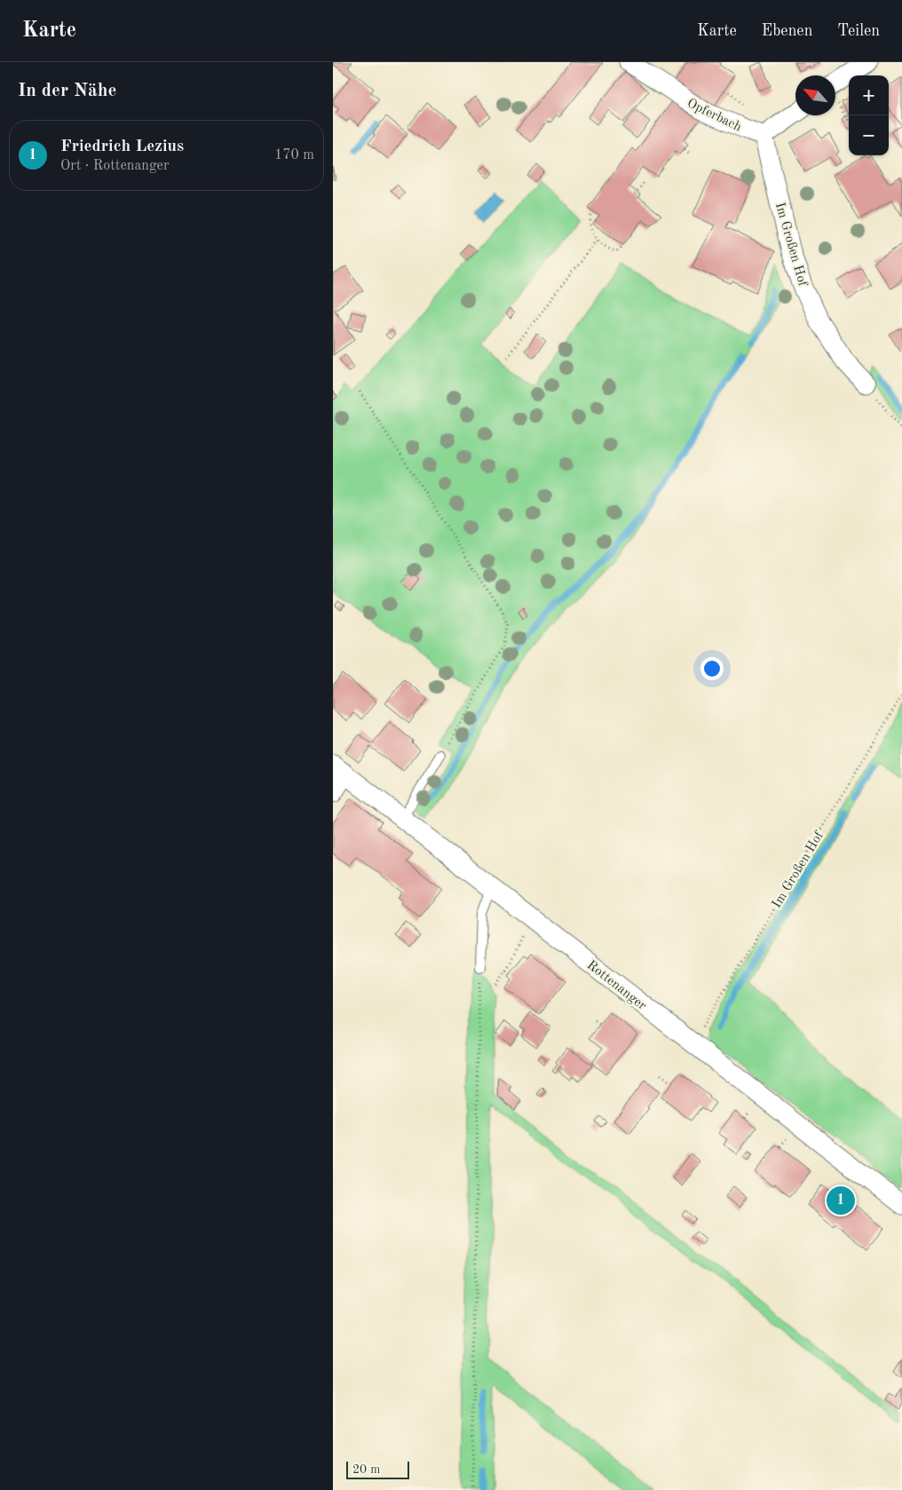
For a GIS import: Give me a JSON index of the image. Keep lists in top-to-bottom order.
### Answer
{
  "streets": {
    "street": ["Opferbach", "Im Großen Hof", "Rottenanger"]
  },
  "crossings": [
    ["Opferbach", "Im Großen Hof"],
    ["Im Großen Hof", "Rottenanger"]
  ],
  "scale_bar": "20 m",
  "north": "top left",
  "page": {
    "header": "Karte",
    "nav": ["Karte", "Ebenen", "Teilen"],
    "heading": "In der Nähe",
    "map_buttons": ["+", "−"],
    "list": [
      {
        "mark": "1",
        "name": "Friedrich Lezius",
        "note": "Ort · Rottenanger",
        "value": "170 m"
      }
    ],
    "pins": "1",
    "scale": "20 m"
  }
}
